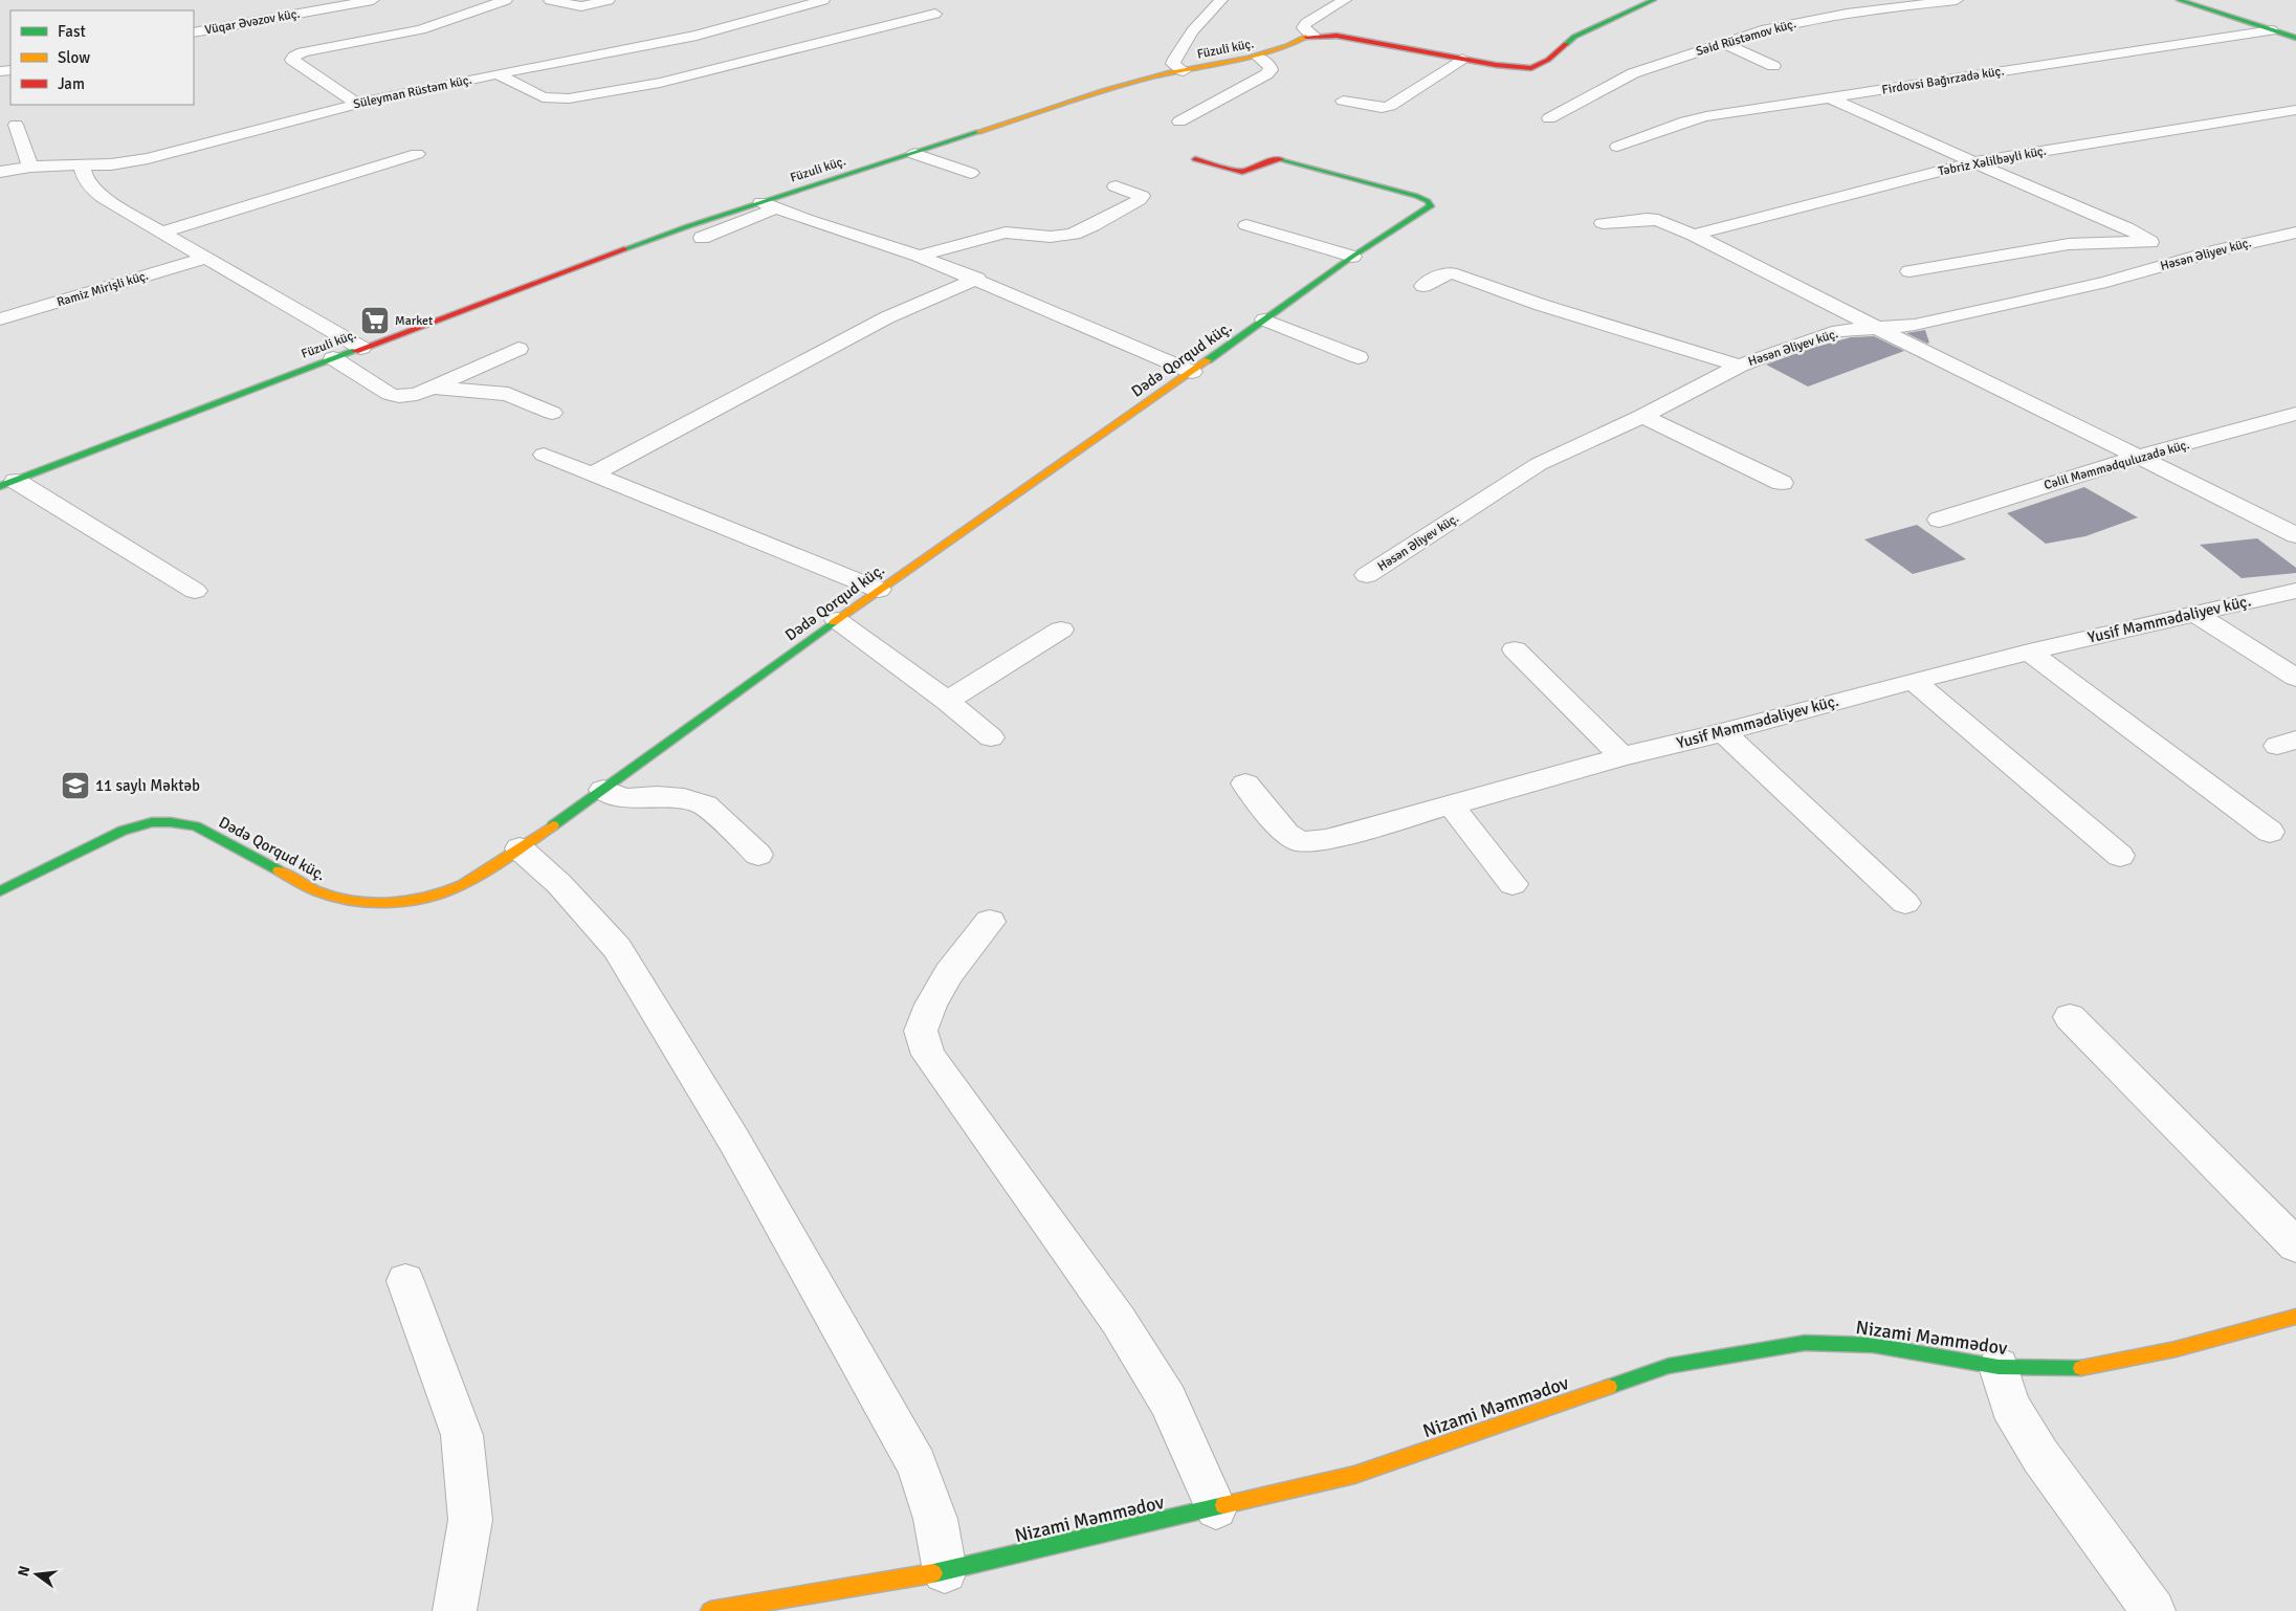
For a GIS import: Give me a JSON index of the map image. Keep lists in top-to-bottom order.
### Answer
{
  "streets": {
    "street": [
      "Vüqar Əvəzov küç.",
      "Səid Rüstəmov küç.",
      "Füzuli küç.",
      "Firdovsi Bağırzadə küç.",
      "Süleyman Rüstəm küç.",
      "Təbriz Xəlilbəyli küç.",
      "Həsən Əliyev küç.",
      "Ramiz Mirişli küç.",
      "Dədə Qorqud küç.",
      "Cəlil Məmmədquluzadə küç.",
      "Yusif Məmmədəliyev küç.",
      "Nizami Məmmədov"
    ]
  },
  "places": {
    "supermarket": ["Market"],
    "school or university": ["11 saylı Məktəb"]
  },
  "legend": ["Fast", "Slow", "Jam"],
  "north": "left"
}
